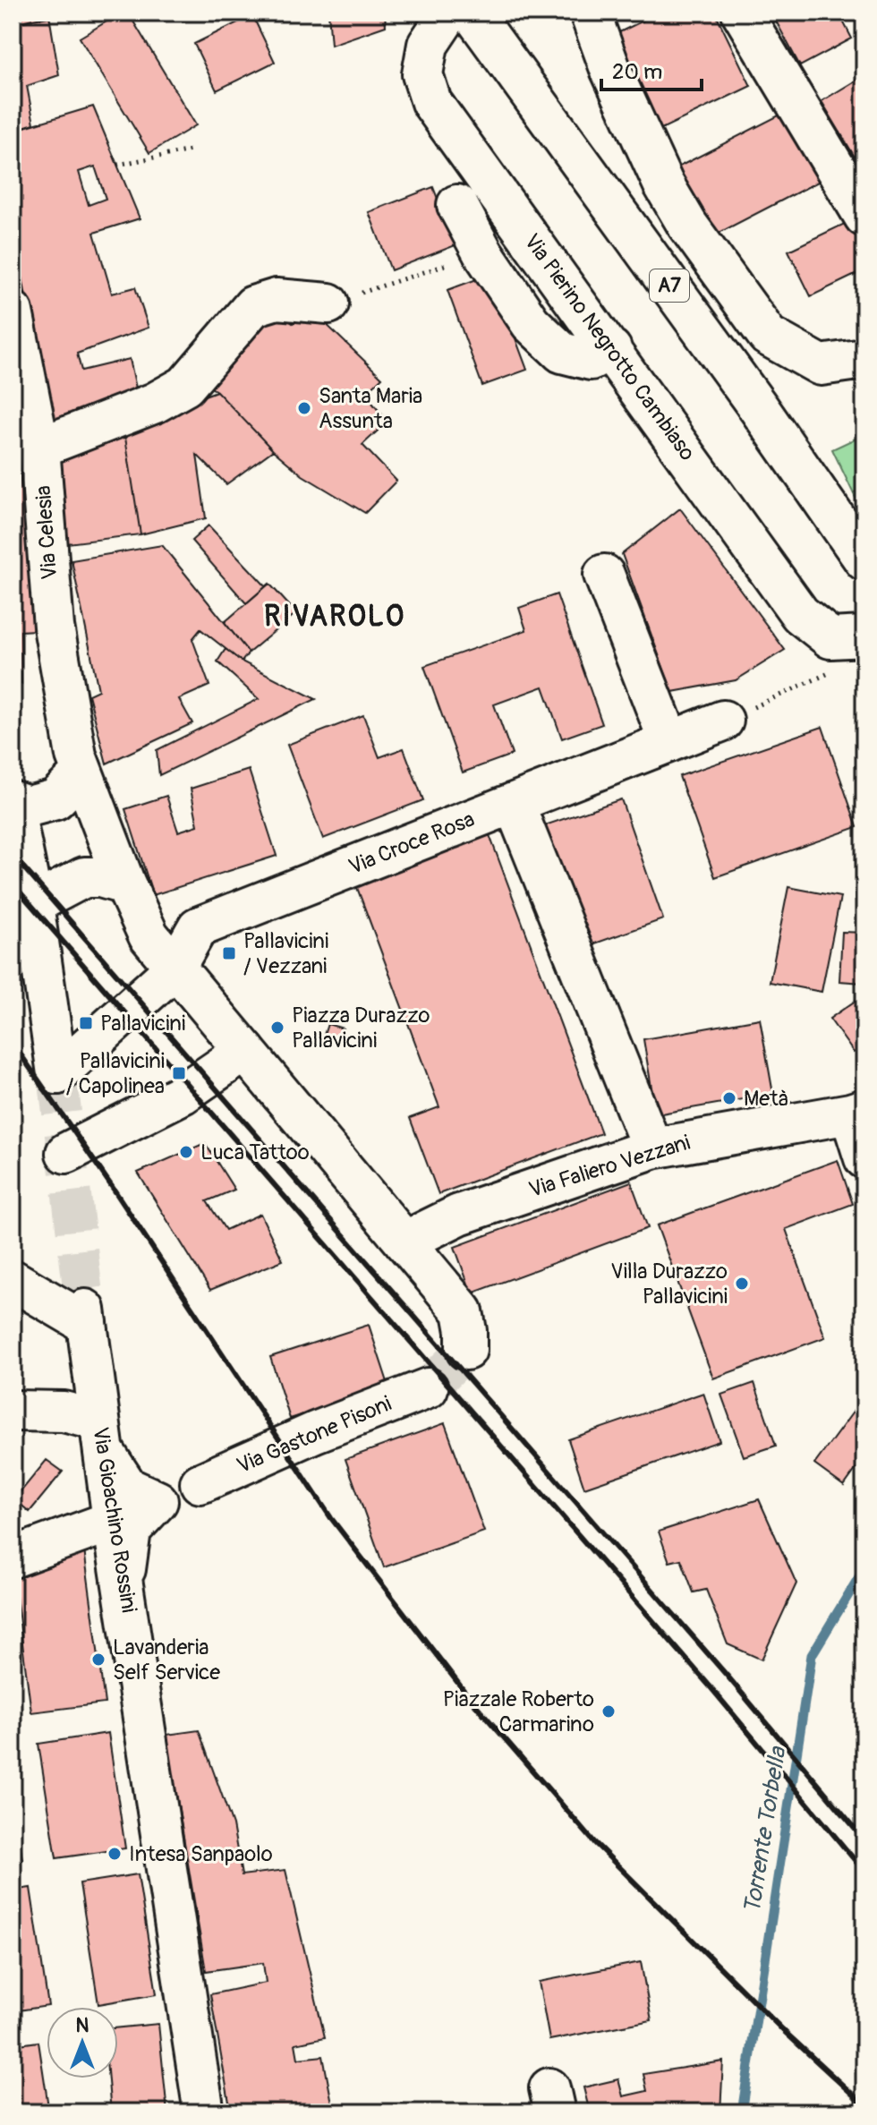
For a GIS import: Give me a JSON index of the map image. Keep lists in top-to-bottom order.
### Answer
{
  "streets": {
    "main road": [
      "A7",
      "Via Pierino Negrotto Cambiaso",
      "Via Celesia",
      "Via Croce Rosa",
      "Via Faliero Vezzani",
      "Via Gastone Pisoni",
      "Via Gioachino Rossini"
    ]
  },
  "districts": ["RIVAROLO"],
  "water": ["Torrente Torbella"],
  "places": {
    "other": [
      "Santa Maria Assunta",
      "Piazza Durazzo Pallavicini",
      "Metà",
      "Luca Tattoo",
      "Villa Durazzo Pallavicini",
      "Lavanderia Self Service",
      "Piazzale Roberto Carmarino",
      "Intesa Sanpaolo"
    ],
    "transit": ["Pallavicini / Vezzani", "Pallavicini", "Pallavicini / Capolinea"]
  },
  "scale_bar": "20 m",
  "north": "top"
}
